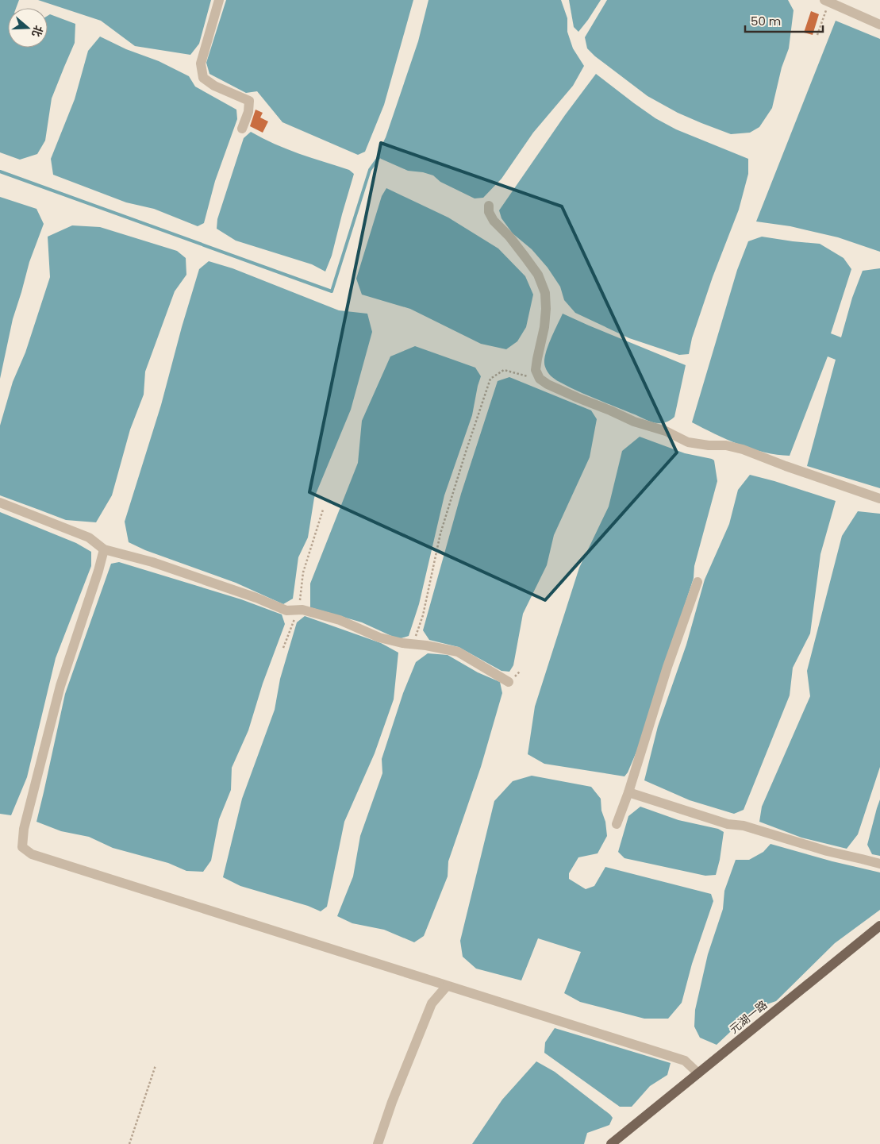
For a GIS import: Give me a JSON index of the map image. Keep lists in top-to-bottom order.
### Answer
{
  "streets": {
    "main road": ["元湖一路"]
  },
  "scale_bar": "50 m",
  "north": "right"
}
